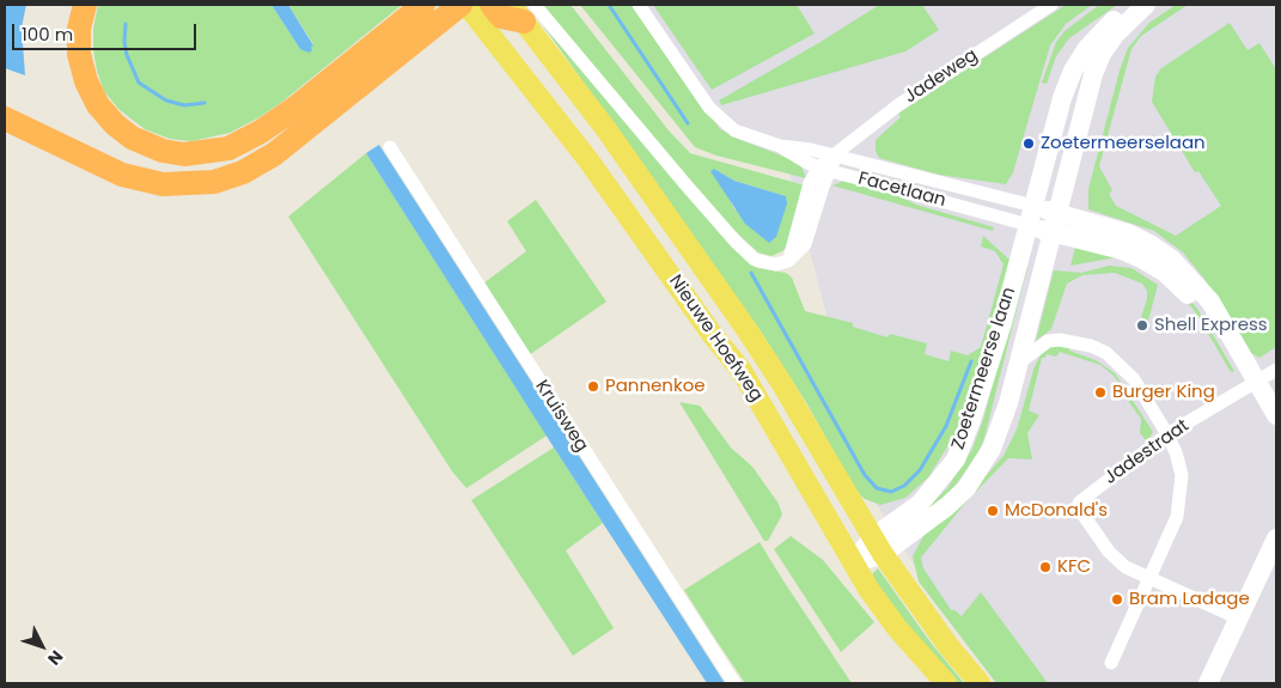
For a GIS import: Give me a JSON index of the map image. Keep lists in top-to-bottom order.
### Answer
{
  "streets": {
    "main road": ["Nieuwe Hoefweg"],
    "street": [
      "Jadeweg",
      "Facetlaan",
      "Zoetermeerse laan",
      "Kruisweg",
      "Jadestraat"
    ]
  },
  "crossings": [
    ["Jadeweg", "Facetlaan"],
    ["Facetlaan", "Nieuwe Hoefweg"],
    ["Facetlaan", "Zoetermeerse laan"],
    ["Nieuwe Hoefweg", "Zoetermeerse laan"]
  ],
  "places": [
    "Zoetermeerselaan",
    "Shell Express",
    "Pannenkoe",
    "Burger King",
    "McDonald's",
    "KFC",
    "Bram Ladage"
  ],
  "scale_bar": "100 m",
  "north": "bottom right"
}
